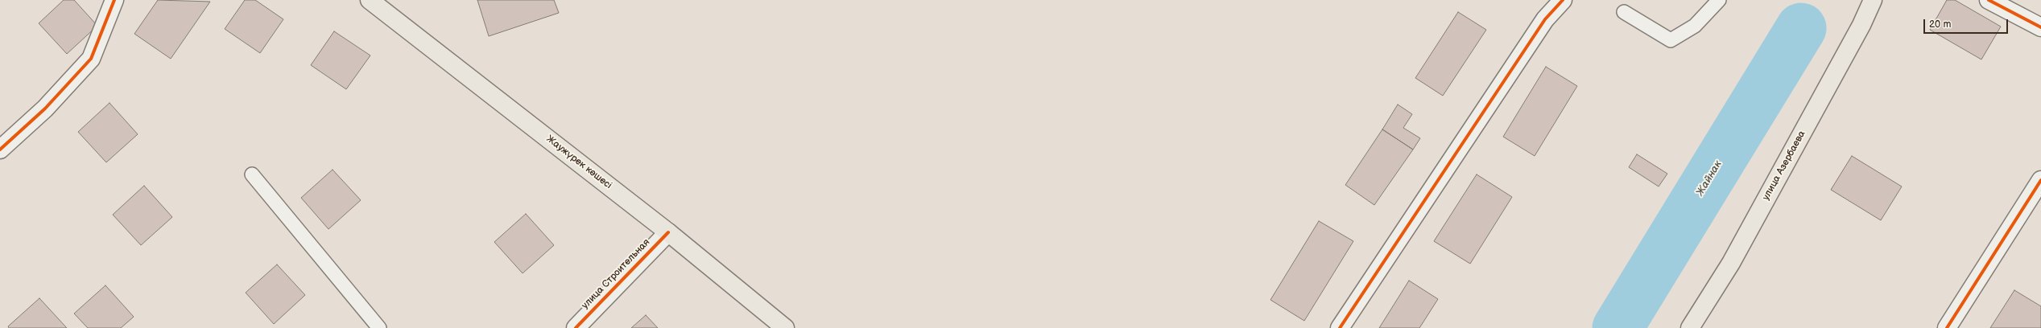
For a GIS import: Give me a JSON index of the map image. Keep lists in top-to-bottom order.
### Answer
{
  "streets": {
    "main road": ["Жаужүрек көшесі", "улица Азербаева"],
    "street": ["улица Строительная"]
  },
  "crossings": [
    ["Жаужүрек көшесі", "улица Строительная"]
  ],
  "water": ["Жайнак"],
  "scale_bar": "20 m"
}
